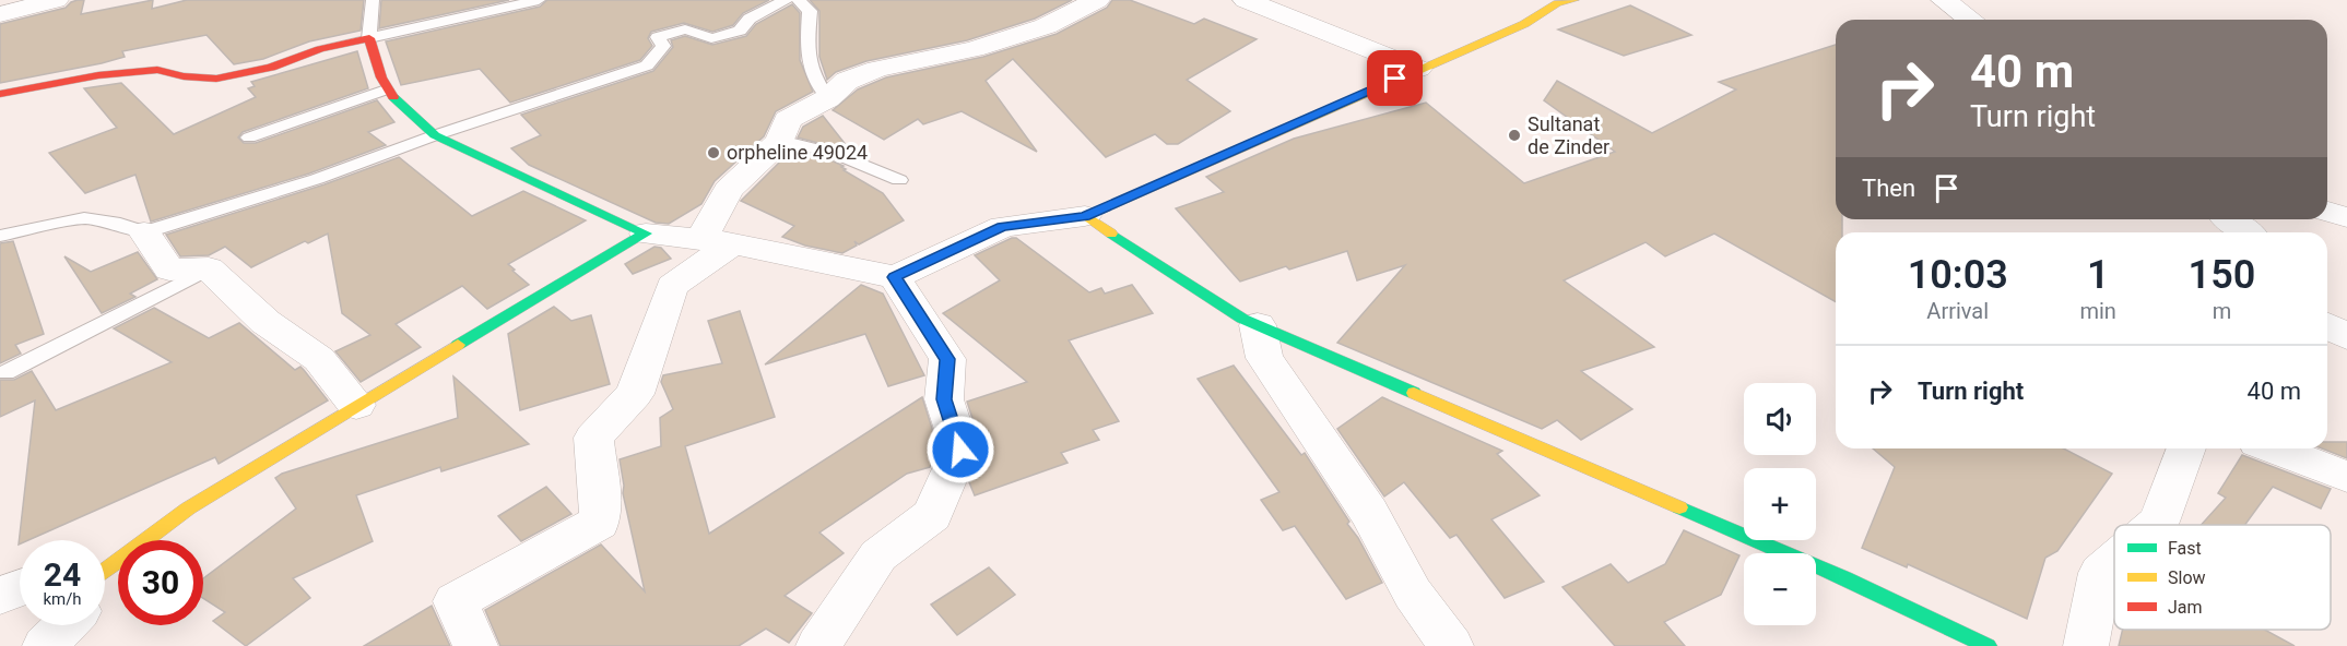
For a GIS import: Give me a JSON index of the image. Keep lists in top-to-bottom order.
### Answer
{
  "places": ["Sultanat de Zinder", "orpheline 49024"],
  "legend": ["Fast", "Slow", "Jam"],
  "page": {
    "turn": ["40 m", "Turn right"],
    "then": "Then",
    "eta": [
      "10:03",
      "Arrival",
      "1",
      "min",
      "150",
      "m"
    ],
    "list": [
      {
        "name": "Turn right",
        "value": "40 m"
      }
    ],
    "map_buttons": ["+", "−"],
    "speed": "24 km/h",
    "limit": "30"
  }
}
